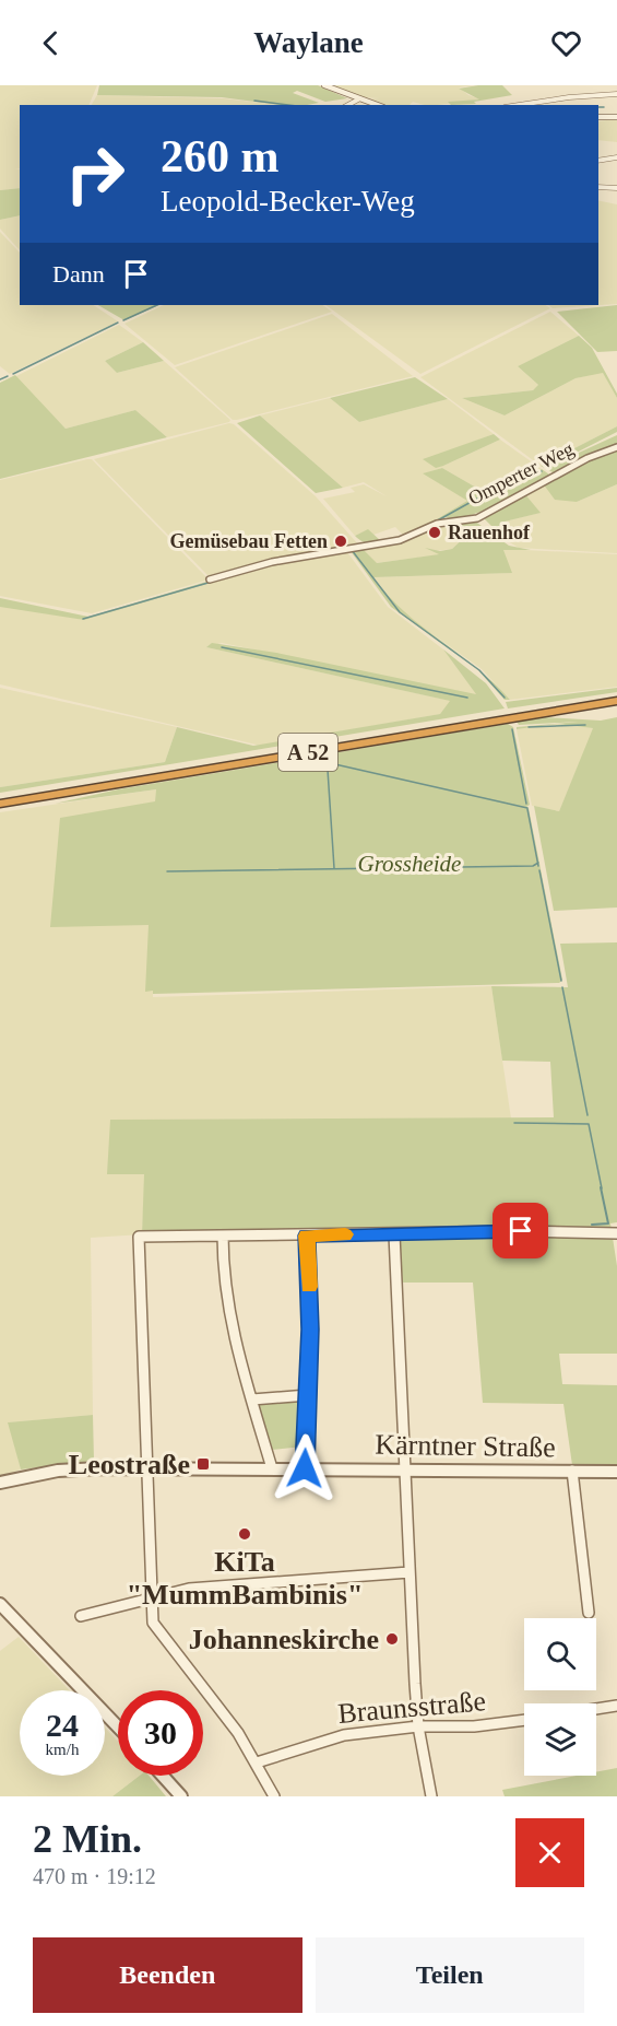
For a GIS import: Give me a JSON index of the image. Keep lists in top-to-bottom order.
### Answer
{
  "streets": {
    "highway": ["A 52"],
    "street": ["Omperter Weg", "Kärntner Straße", "Braunsstraße"]
  },
  "parks": ["Grossheide"],
  "places": {
    "other": [
      "Rauenhof",
      "Gemüsebau Fetten",
      "KiTa \"MummBambinis\"",
      "Johanneskirche"
    ],
    "transit": ["Leostraße"]
  },
  "page": {
    "header": "Waylane",
    "turn": ["260 m", "Leopold-Becker-Weg"],
    "then": "Dann",
    "speed": "24 km/h",
    "limit": "30",
    "heading": ["2 Min.", "470 m · 19:12"],
    "buttons": ["Beenden", "Teilen"]
  }
}
